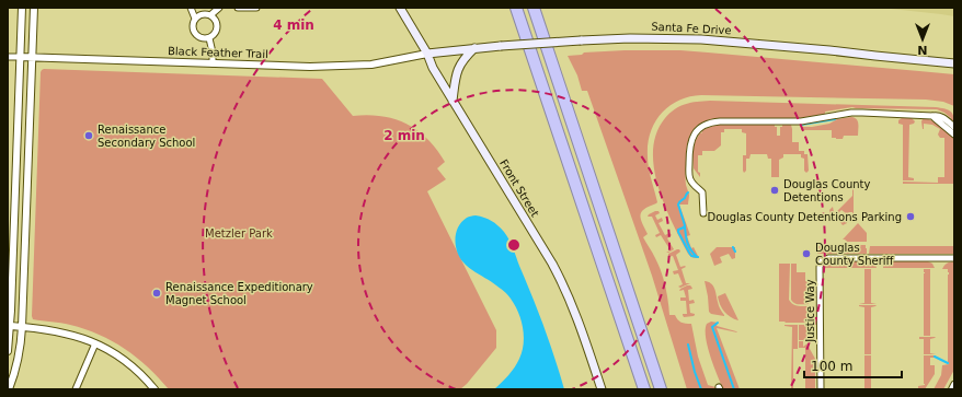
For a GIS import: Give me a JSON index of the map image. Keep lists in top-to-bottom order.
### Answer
{
  "streets": {
    "main road": ["Santa Fe Drive", "Front Street"],
    "street": ["Black Feather Trail", "Justice Way"]
  },
  "crossings": [
    ["Santa Fe Drive", "Black Feather Trail"],
    ["Santa Fe Drive", "Front Street"],
    ["Black Feather Trail", "Front Street"]
  ],
  "parks": ["Metzler Park"],
  "places": [
    "Renaissance Secondary School",
    "Douglas County Detentions",
    "Douglas County Detentions Parking",
    "Douglas County Sheriff",
    "Renaissance Expeditionary Magnet School"
  ],
  "scale_bar": "100 m",
  "north": "bottom",
  "rings": ["4 min", "2 min"]
}
